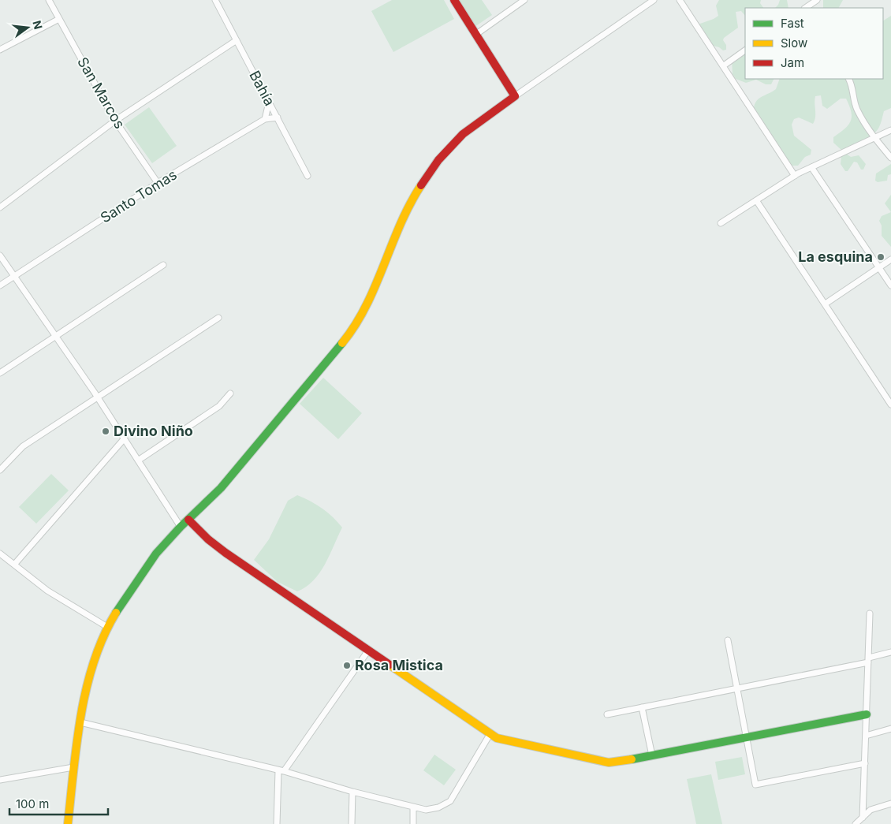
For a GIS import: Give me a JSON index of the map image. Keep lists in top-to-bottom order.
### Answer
{
  "streets": {
    "street": ["Bahía", "San Marcos", "Santo Tomas"]
  },
  "crossings": [
    ["Bahía", "Santo Tomas"],
    ["San Marcos", "Santo Tomas"]
  ],
  "places": ["La esquina", "Divino Niño", "Rosa Mistica"],
  "legend": ["Fast", "Slow", "Jam"],
  "scale_bar": "100 m",
  "north": "right"
}
